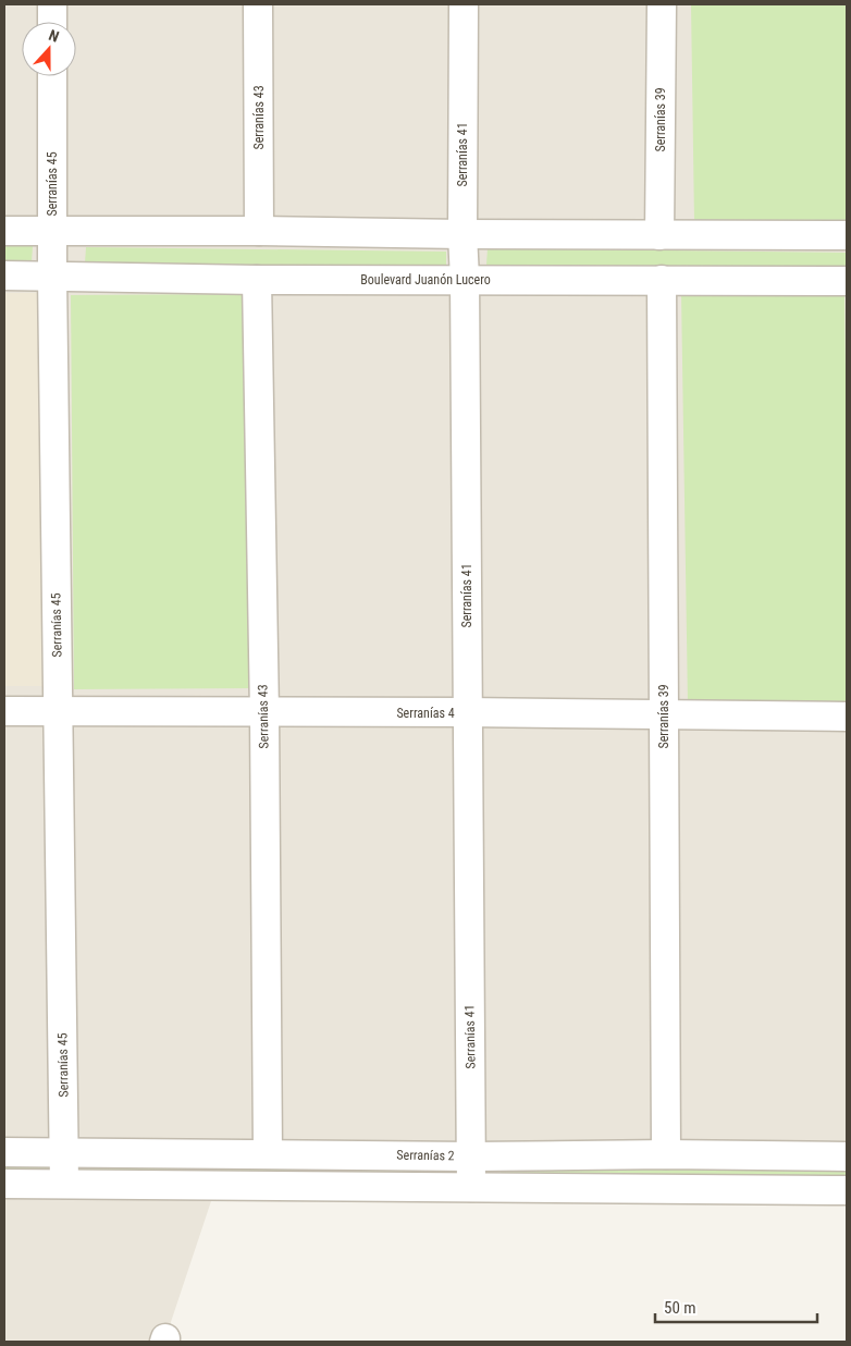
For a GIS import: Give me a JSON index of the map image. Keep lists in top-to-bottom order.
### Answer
{
  "streets": {
    "street": [
      "Serranías 43",
      "Serranías 39",
      "Serranías 41",
      "Serranías 45",
      "Boulevard Juanón Lucero",
      "Serranías 4",
      "Serranías 2"
    ]
  },
  "crossings": [
    ["Serranías 43", "Boulevard Juanón Lucero"],
    ["Serranías 43", "Serranías 4"],
    ["Serranías 43", "Serranías 2"],
    ["Serranías 39", "Boulevard Juanón Lucero"],
    ["Serranías 39", "Serranías 4"],
    ["Serranías 39", "Serranías 2"],
    ["Serranías 41", "Boulevard Juanón Lucero"],
    ["Serranías 41", "Serranías 4"],
    ["Serranías 41", "Serranías 2"],
    ["Serranías 45", "Boulevard Juanón Lucero"],
    ["Serranías 45", "Serranías 4"],
    ["Serranías 45", "Serranías 2"]
  ],
  "scale_bar": "50 m",
  "north": "top"
}
